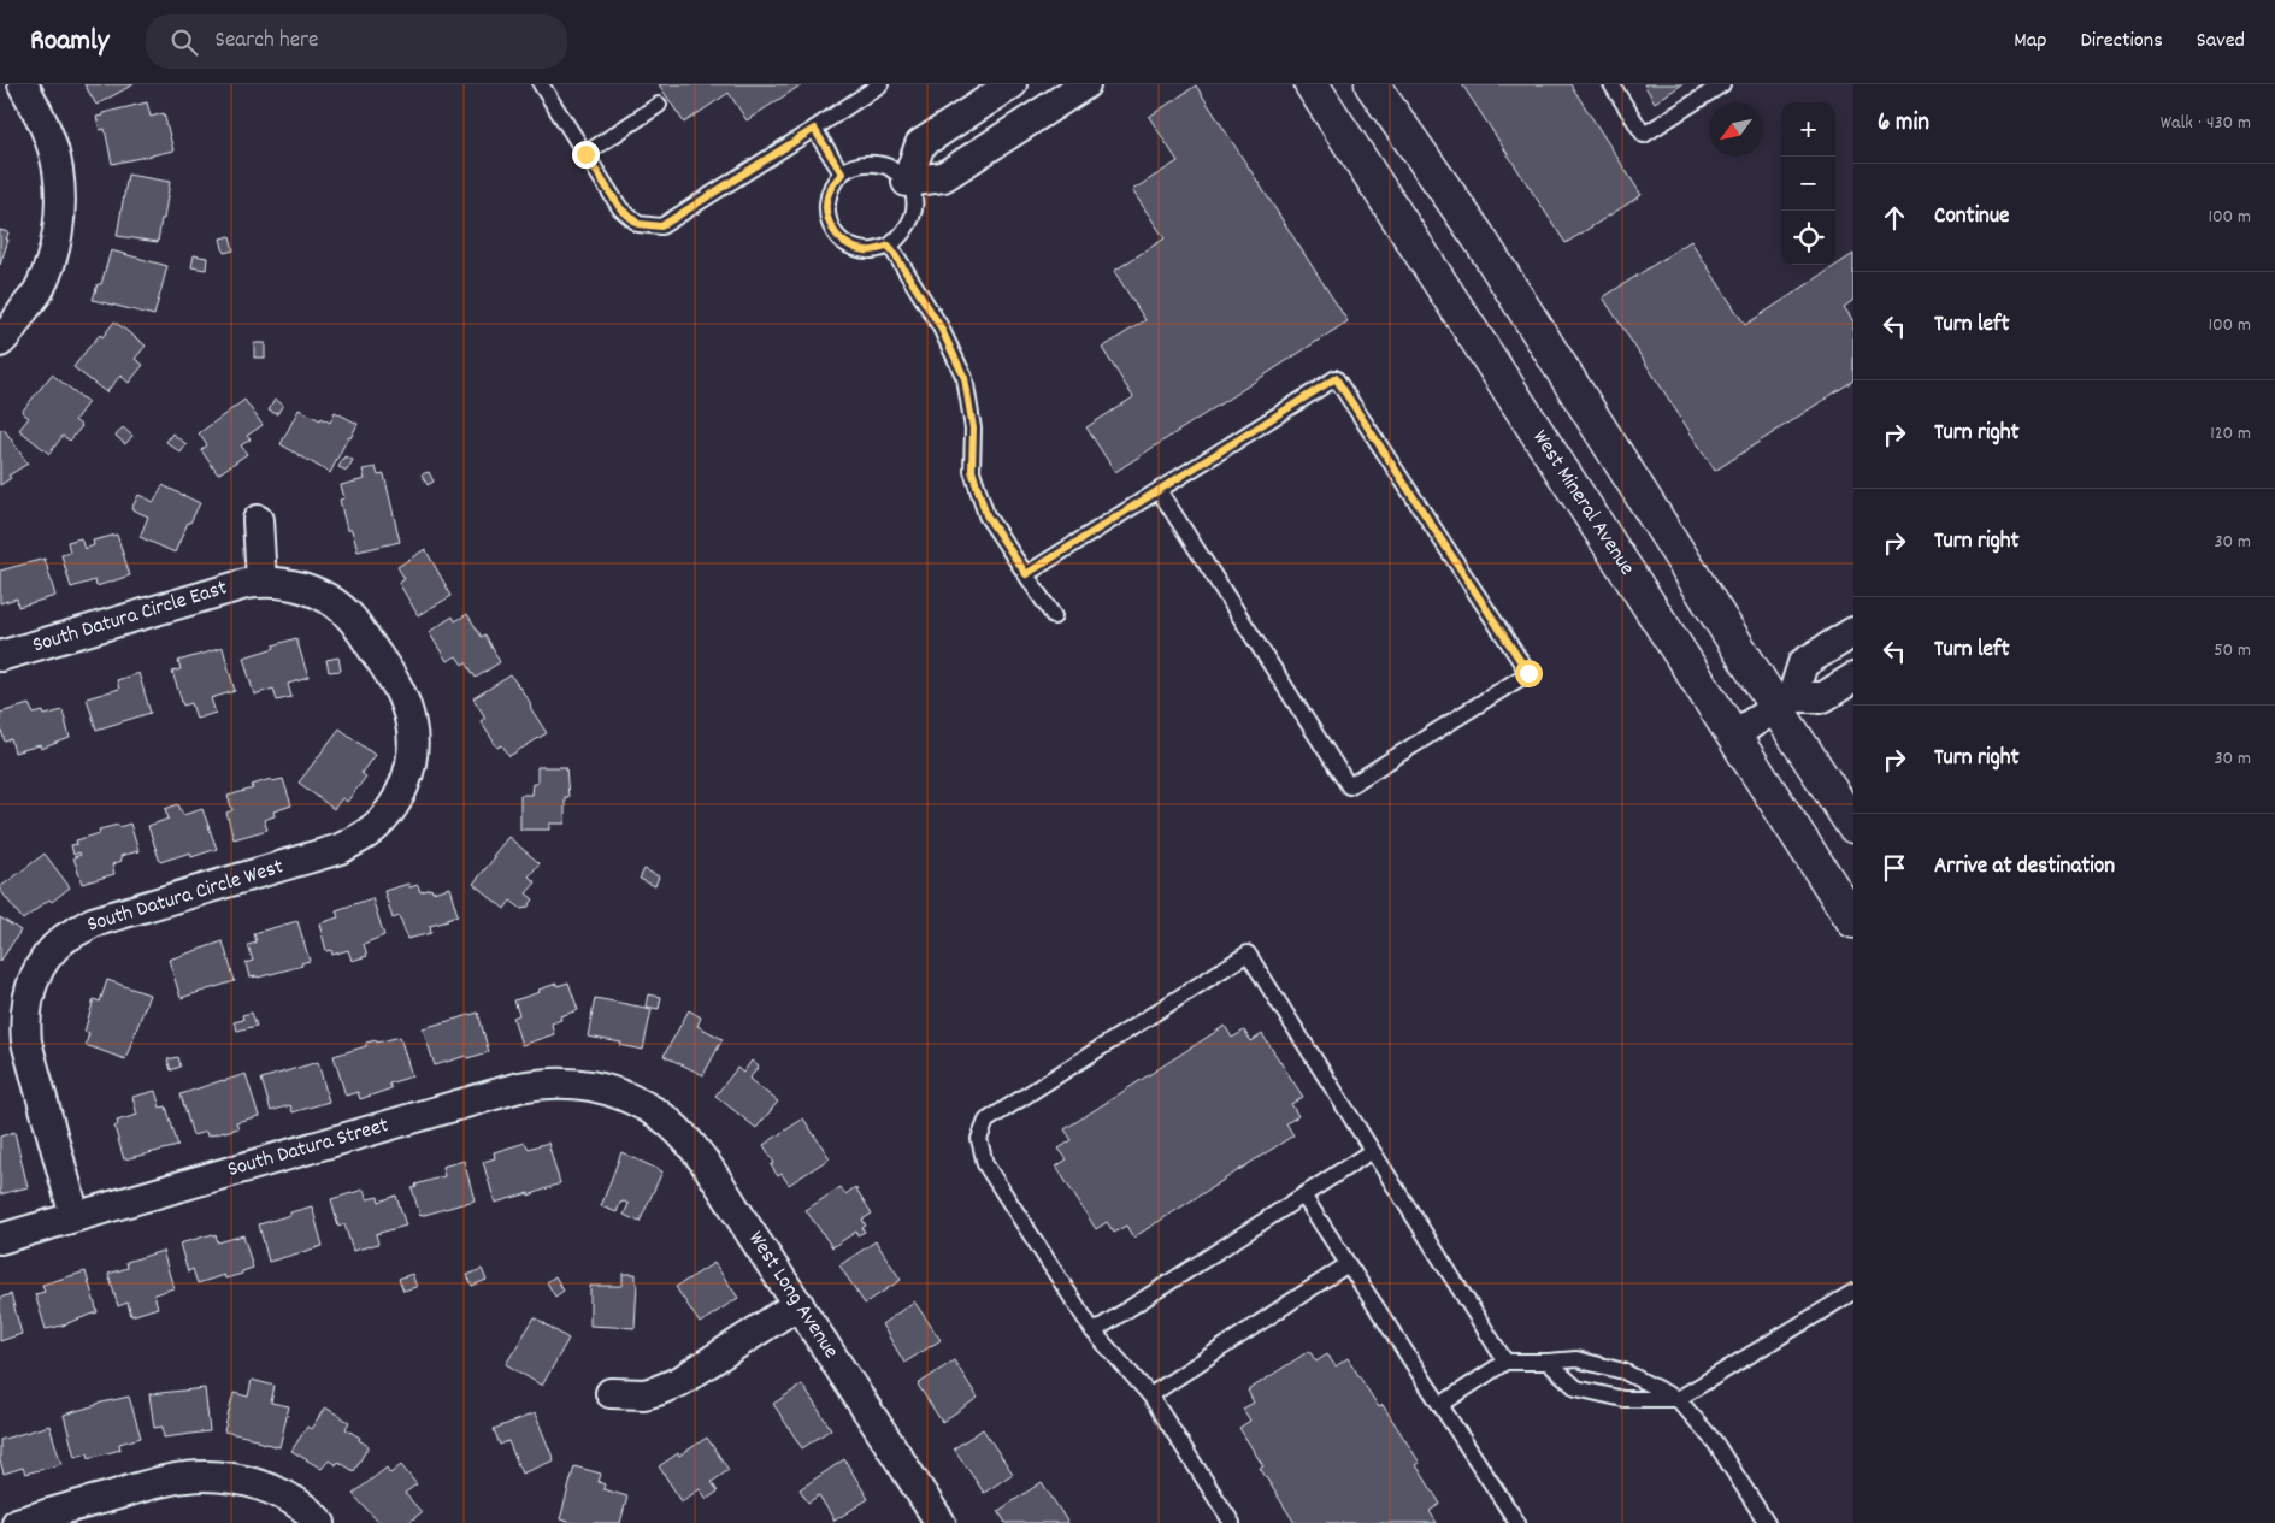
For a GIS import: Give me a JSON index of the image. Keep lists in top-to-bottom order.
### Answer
{
  "streets": {
    "main road": ["West Mineral Avenue"],
    "street": [
      "South Datura Circle East",
      "South Datura Circle West",
      "South Datura Street",
      "West Long Avenue"
    ]
  },
  "crossings": [
    ["South Datura Circle East", "South Datura Circle West"],
    ["South Datura Circle West", "South Datura Street"],
    ["South Datura Street", "West Long Avenue"]
  ],
  "north": "bottom left",
  "page": {
    "header": "Roamly",
    "search": "Search here",
    "nav": ["Map", "Directions", "Saved"],
    "heading": ["6 min", "Walk · 430 m"],
    "map_buttons": ["+", "−"],
    "list": [
      ["Continue", "100 m"],
      ["Turn left", "100 m"],
      ["Turn right", "120 m"],
      ["Turn right", "30 m"],
      ["Turn left", "50 m"],
      ["Turn right", "30 m"],
      "Arrive at destination"
    ]
  }
}
